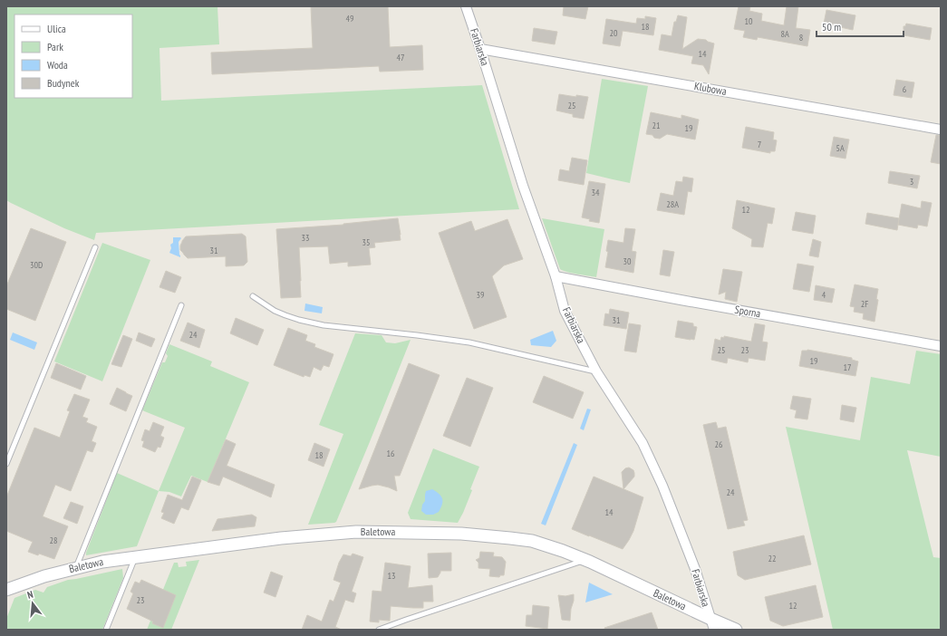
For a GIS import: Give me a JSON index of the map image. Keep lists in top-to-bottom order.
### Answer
{
  "streets": {
    "street": [
      "Farbiarska",
      "Klubowa",
      "Sporna",
      "Baletowa"
    ]
  },
  "crossings": [
    ["Farbiarska", "Klubowa"],
    ["Farbiarska", "Sporna"],
    ["Farbiarska", "Baletowa"]
  ],
  "house_numbers": [
    "49",
    "10",
    "18",
    "20",
    "8A",
    "8",
    "14",
    "47",
    "6",
    "25",
    "21",
    "19",
    "7",
    "5A",
    "3",
    "34",
    "28A",
    "12",
    "33",
    "35",
    "31",
    "30",
    "30D",
    "39",
    "4",
    "2F",
    "31",
    "24",
    "25",
    "23",
    "19",
    "17",
    "26",
    "16",
    "18",
    "24",
    "14",
    "28",
    "22",
    "13",
    "23",
    "12"
  ],
  "legend": [
    "Ulica",
    "Park",
    "Woda",
    "Budynek"
  ],
  "scale_bar": "50 m",
  "north": "top"
}
